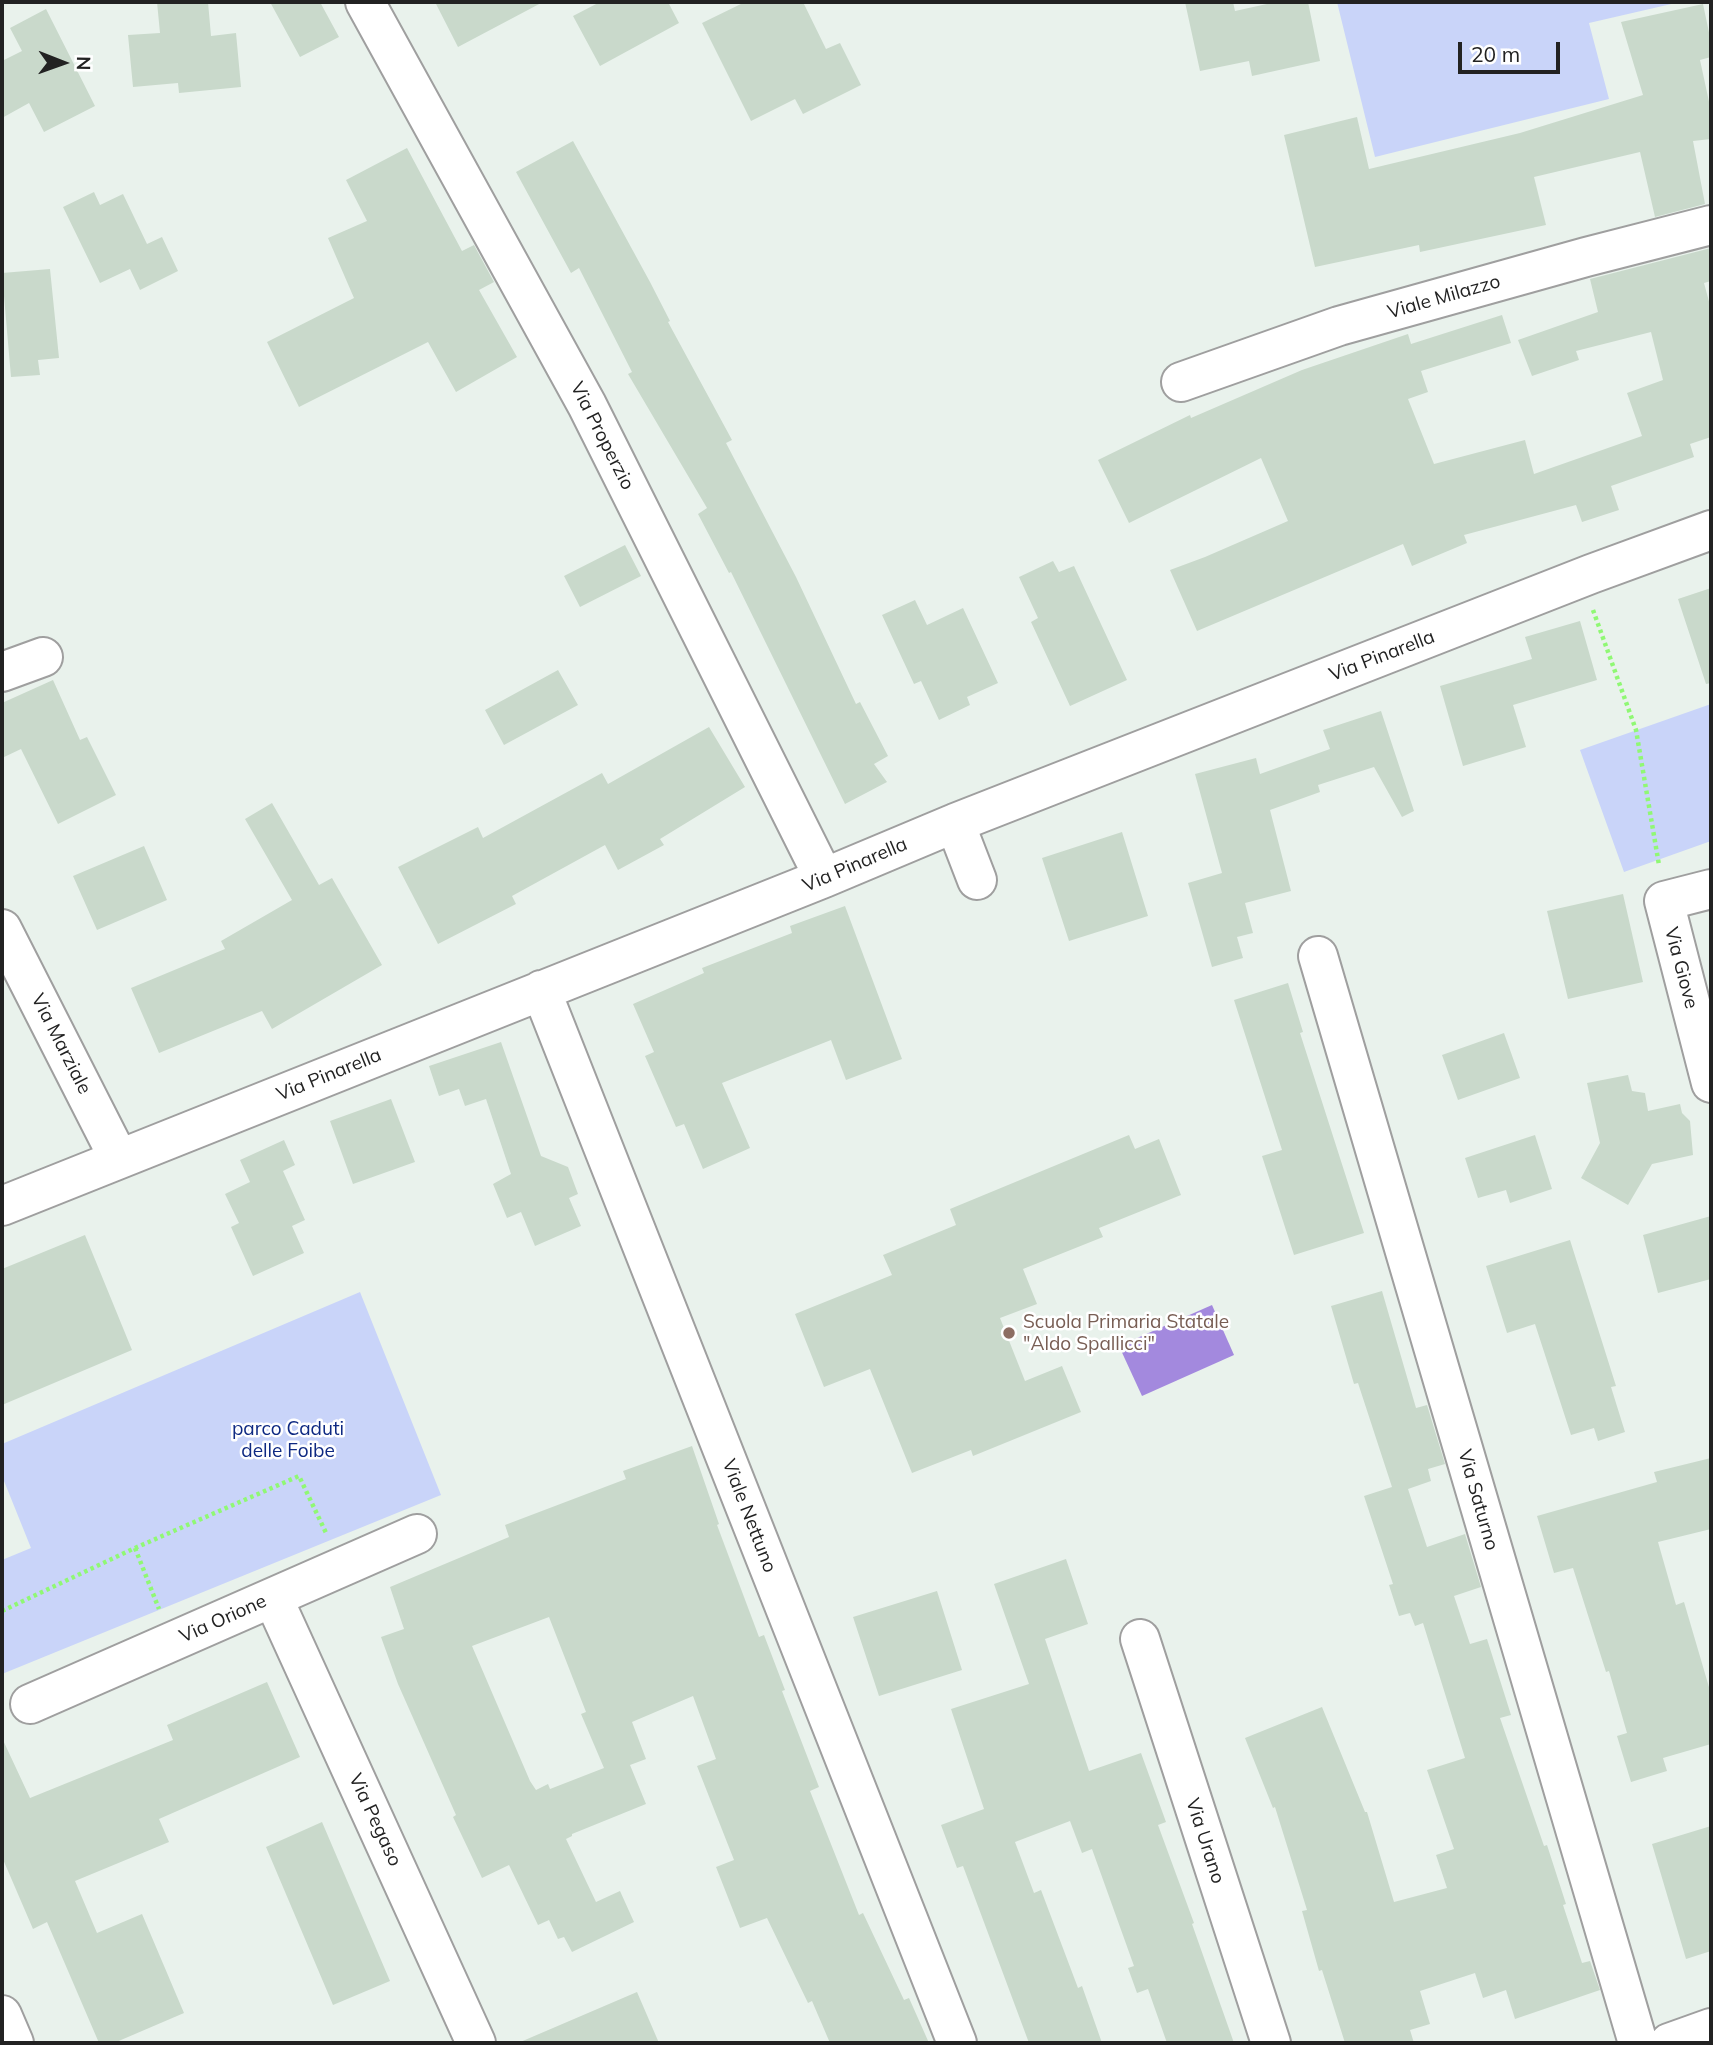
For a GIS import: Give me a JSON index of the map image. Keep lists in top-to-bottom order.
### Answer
{
  "streets": {
    "street": [
      "Viale Milazzo",
      "Via Properzio",
      "Via Pinarella",
      "Via Giove",
      "Via Marziale",
      "Via Saturno",
      "Viale Nettuno",
      "Via Orione",
      "Via Pegaso",
      "Via Urano"
    ]
  },
  "crossings": [
    ["Via Properzio", "Via Pinarella"],
    ["Via Pinarella", "Via Marziale"],
    ["Via Pinarella", "Viale Nettuno"],
    ["Via Orione", "Via Pegaso"]
  ],
  "parks": ["parco Caduti delle Foibe"],
  "places": ["Scuola Primaria Statale \"Aldo Spallicci\""],
  "scale_bar": "20 m",
  "north": "right"
}
